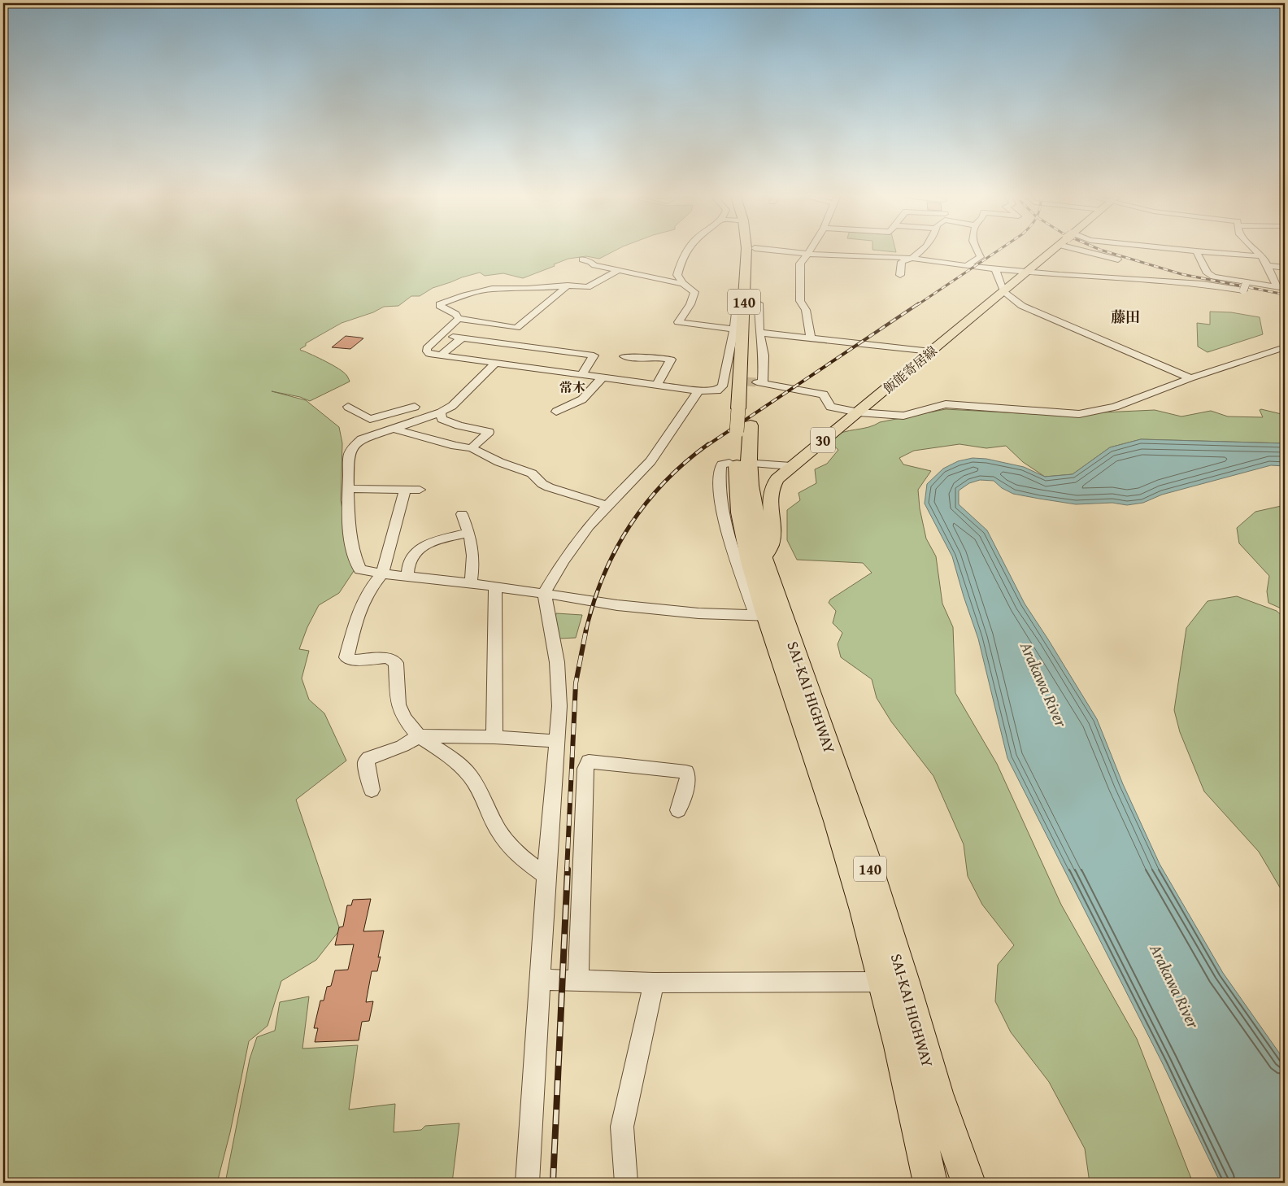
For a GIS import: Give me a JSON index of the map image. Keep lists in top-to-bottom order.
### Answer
{
  "streets": {
    "highway": ["140", "SAI-KAI HIGHWAY"],
    "main road": ["飯能寄居線", "30"]
  },
  "crossings": [
    ["140", "SAI-KAI HIGHWAY"],
    ["飯能寄居線", "SAI-KAI HIGHWAY"]
  ],
  "districts": ["藤田", "常木"],
  "water": ["Arakawa River"]
}
